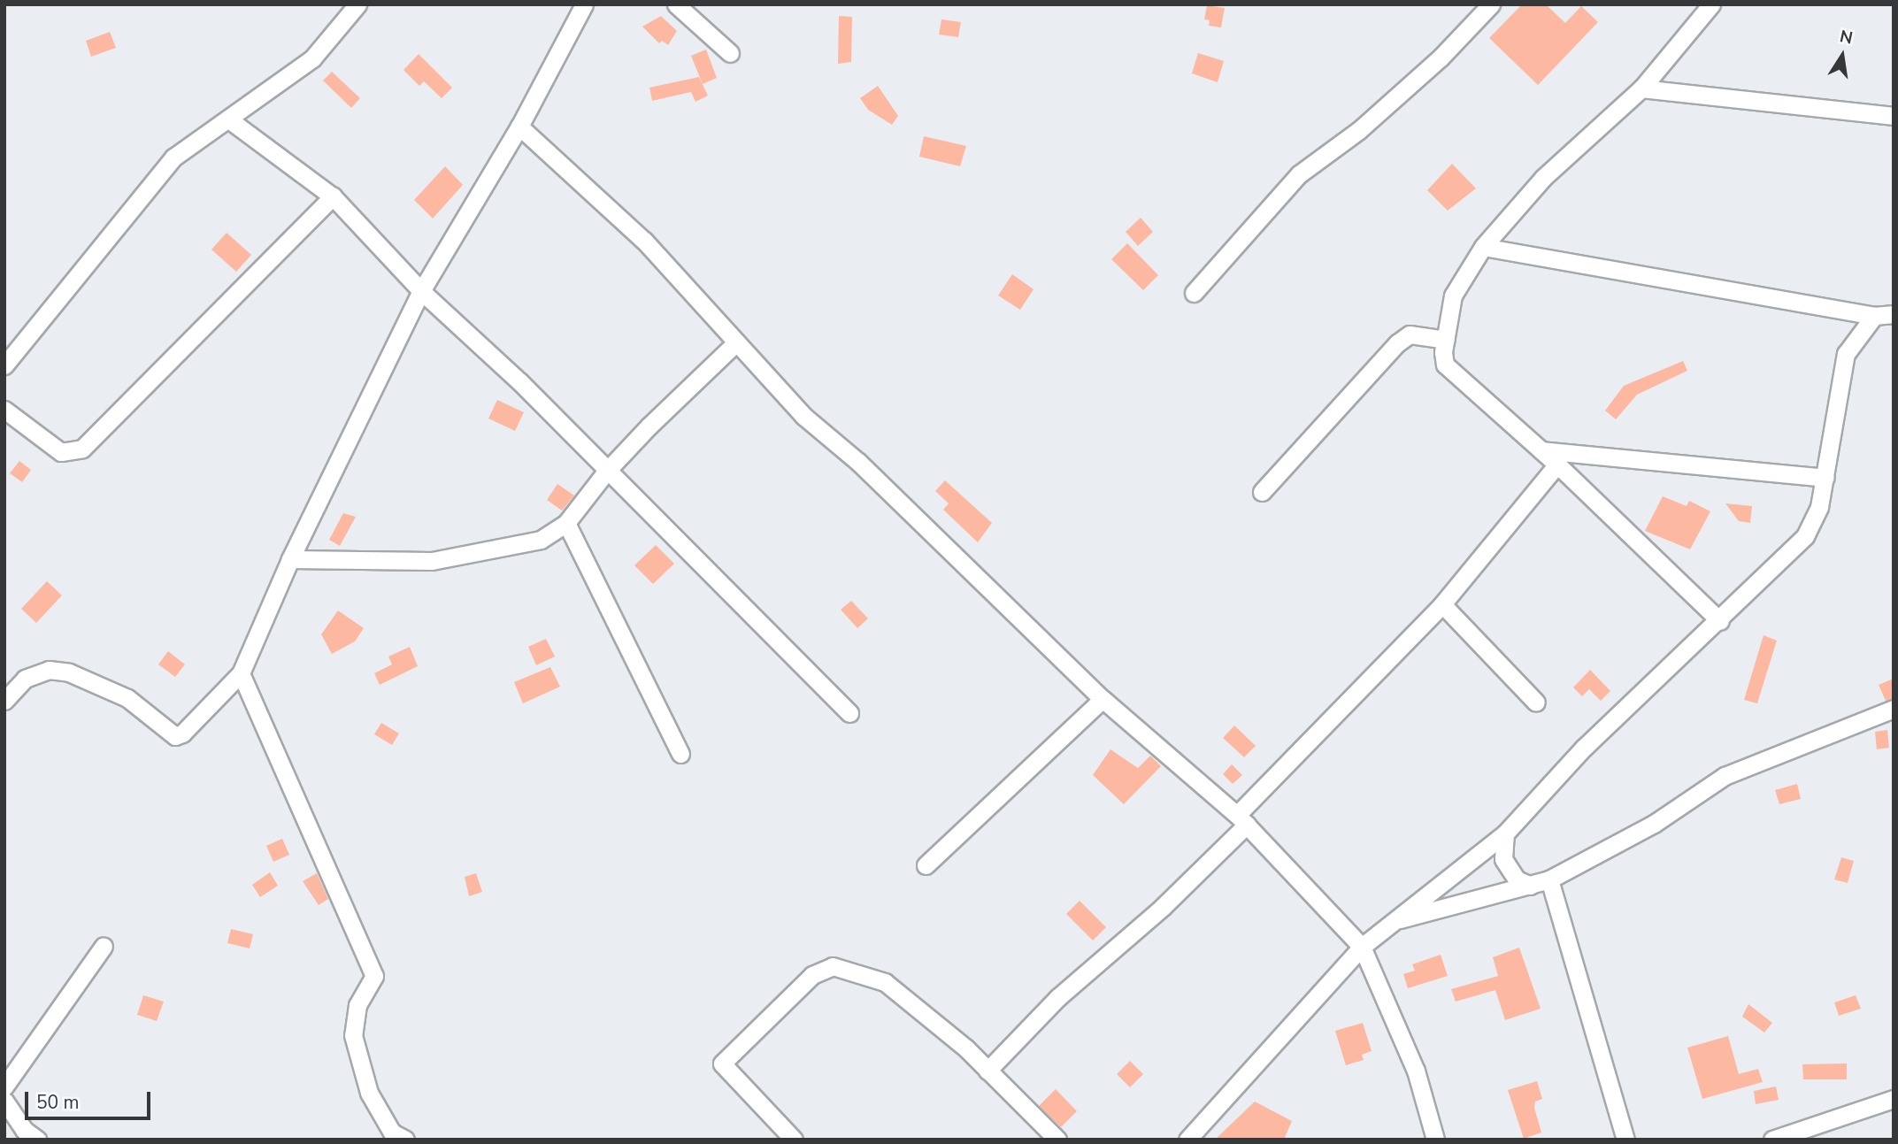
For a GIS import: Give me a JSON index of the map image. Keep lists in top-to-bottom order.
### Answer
{
  "scale_bar": "50 m",
  "north": "top"
}
